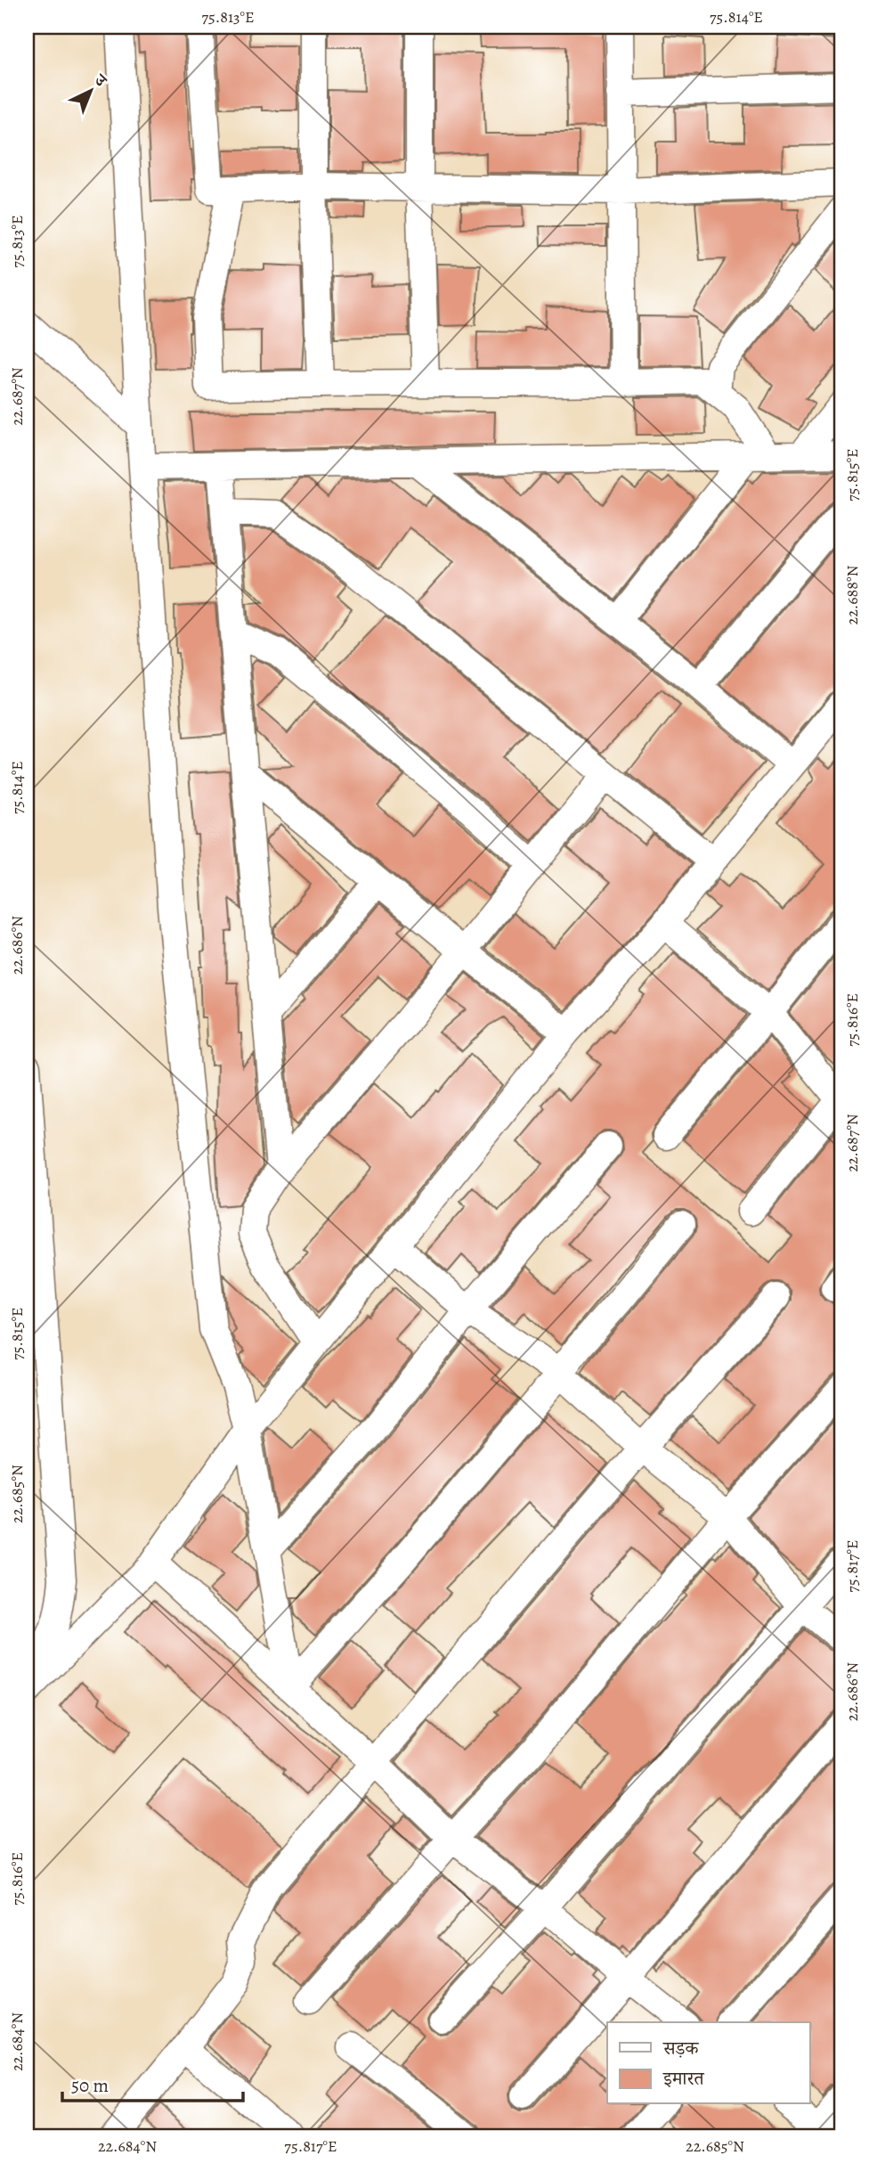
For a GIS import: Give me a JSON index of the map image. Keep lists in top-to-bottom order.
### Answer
{
  "legend": ["सड़क", "इमारत"],
  "scale_bar": "50 m",
  "north": "top right",
  "coordinates": [
    "75.813°E",
    "75.814°E",
    "22.687°N",
    "75.815°E",
    "22.688°N",
    "22.686°N",
    "75.816°E",
    "22.685°N",
    "75.817°E",
    "22.684°N"
  ]
}
